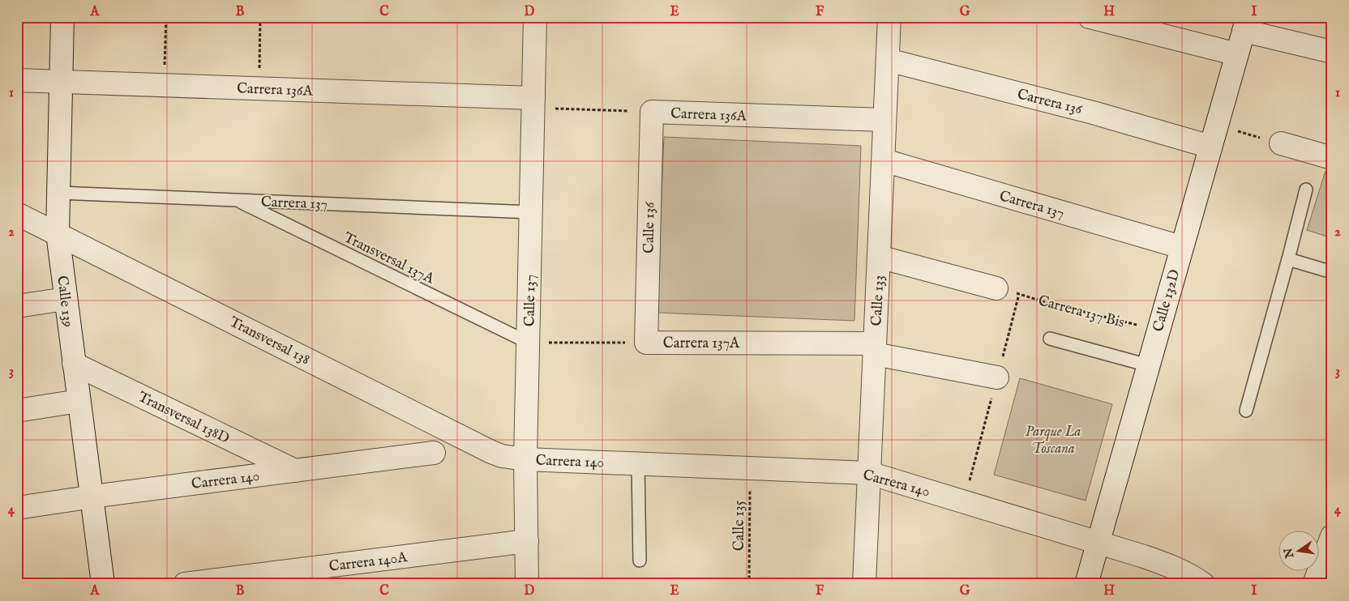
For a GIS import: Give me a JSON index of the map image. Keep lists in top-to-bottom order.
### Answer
{
  "streets": {
    "street": [
      "Carrera 136A",
      "Carrera 136",
      "Carrera 137",
      "Calle 136",
      "Calle 137",
      "Calle 133",
      "Calle 132D",
      "Calle 139",
      "Transversal 138",
      "Carrera 137A",
      "Transversal 138D",
      "Carrera 140",
      "Carrera 140A"
    ],
    "lane": ["Transversal 137A"],
    "path": ["Carrera 137 Bis", "Calle 135"]
  },
  "crossings": [
    ["Carrera 136A", "Calle 136"],
    ["Carrera 136A", "Calle 137"],
    ["Carrera 136A", "Calle 133"],
    ["Carrera 136A", "Calle 139"],
    ["Carrera 136", "Calle 133"],
    ["Carrera 136", "Calle 132D"],
    ["Carrera 137", "Transversal 137A"],
    ["Carrera 137", "Calle 137"],
    ["Carrera 137", "Calle 133"],
    ["Carrera 137", "Calle 132D"],
    ["Carrera 137", "Calle 139"],
    ["Calle 136", "Carrera 137A"],
    ["Transversal 137A", "Calle 137"],
    ["Transversal 137A", "Carrera 137A"],
    ["Calle 137", "Transversal 138"],
    ["Calle 137", "Carrera 137A"],
    ["Calle 137", "Carrera 140"],
    ["Calle 137", "Carrera 140A"],
    ["Calle 133", "Carrera 137A"],
    ["Calle 133", "Carrera 140"],
    ["Calle 132D", "Carrera 140"],
    ["Calle 139", "Transversal 138"],
    ["Calle 139", "Transversal 138D"],
    ["Calle 139", "Carrera 140"],
    ["Transversal 138", "Carrera 140"],
    ["Transversal 138D", "Carrera 140"],
    ["Carrera 140", "Calle 135"]
  ],
  "parks": ["Parque La Toscana"],
  "north": "left",
  "grid": {
    "columns": [
      "A",
      "B",
      "C",
      "D",
      "E",
      "F",
      "G",
      "H",
      "I"
    ],
    "rows": [
      "1",
      "2",
      "3",
      "4"
    ]
  }
}
